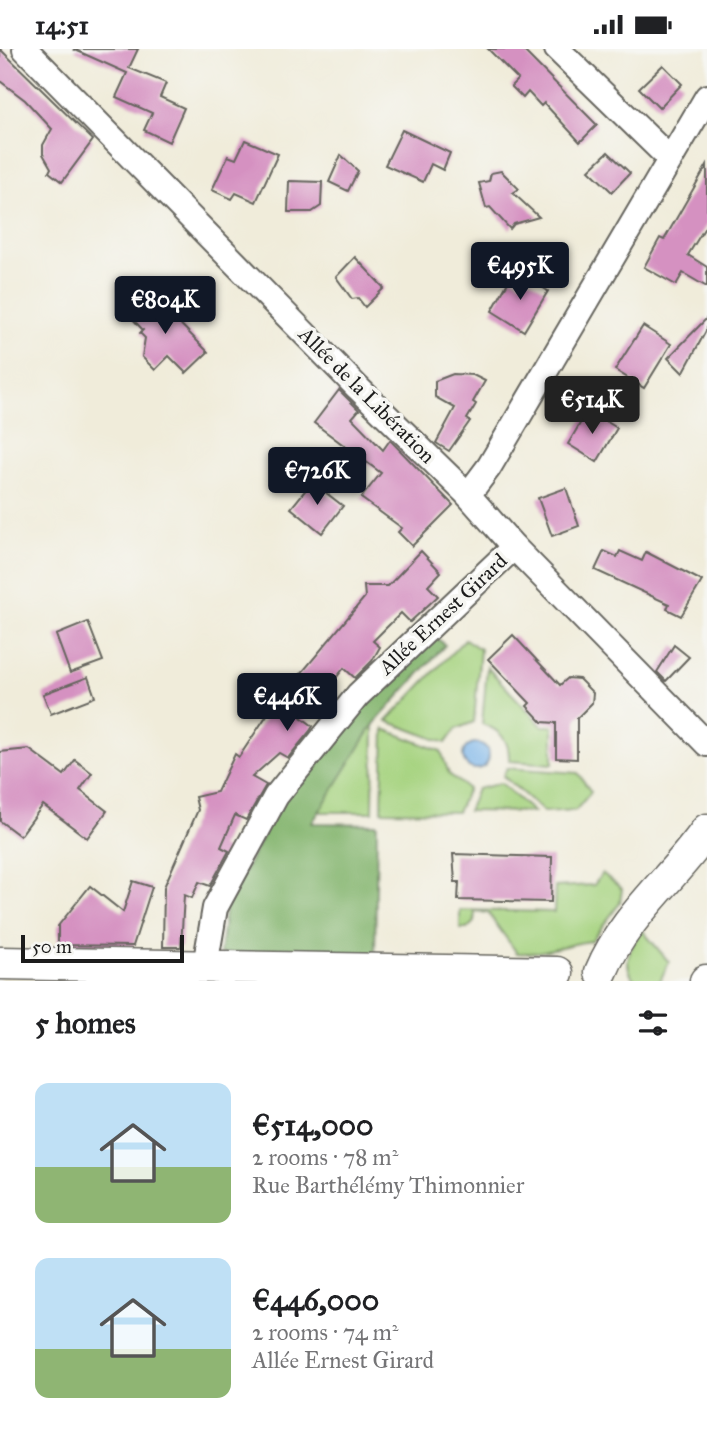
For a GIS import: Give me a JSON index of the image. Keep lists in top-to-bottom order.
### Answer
{
  "streets": {
    "street": ["Allée de la Libération", "Allée Ernest Girard"]
  },
  "crossings": [
    ["Allée de la Libération", "Allée Ernest Girard"]
  ],
  "scale_bar": "50 m",
  "page": {
    "status": "14:51",
    "price": [
      "€495K",
      "€804K",
      "€514K",
      "€726K",
      "€446K"
    ],
    "scale": "50 m",
    "heading": "5 homes",
    "list": [
      {
        "name": "€514,000",
        "note": "2 rooms · 78 m² · Rue Barthélémy Thimonnier"
      },
      {
        "name": "€446,000",
        "note": "2 rooms · 74 m² · Allée Ernest Girard"
      }
    ]
  }
}
